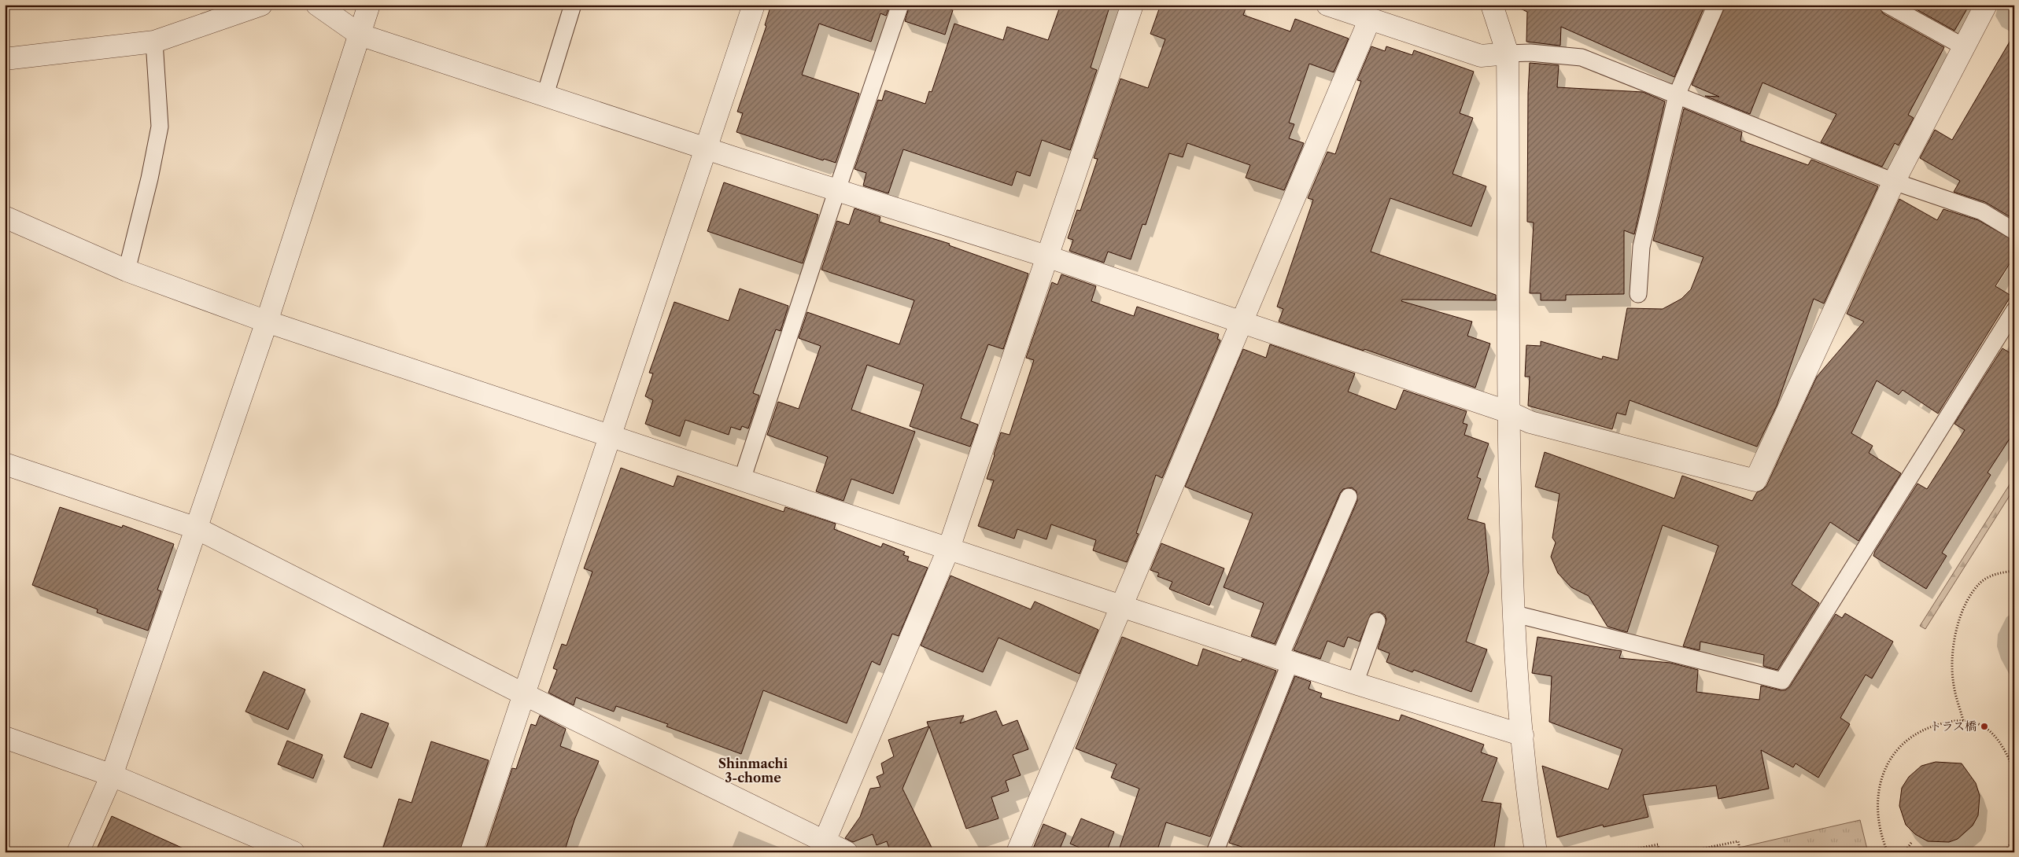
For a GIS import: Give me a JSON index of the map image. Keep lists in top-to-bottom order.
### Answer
{
  "districts": ["Shinmachi 3-chome"],
  "places": ["トラス橋"]
}
